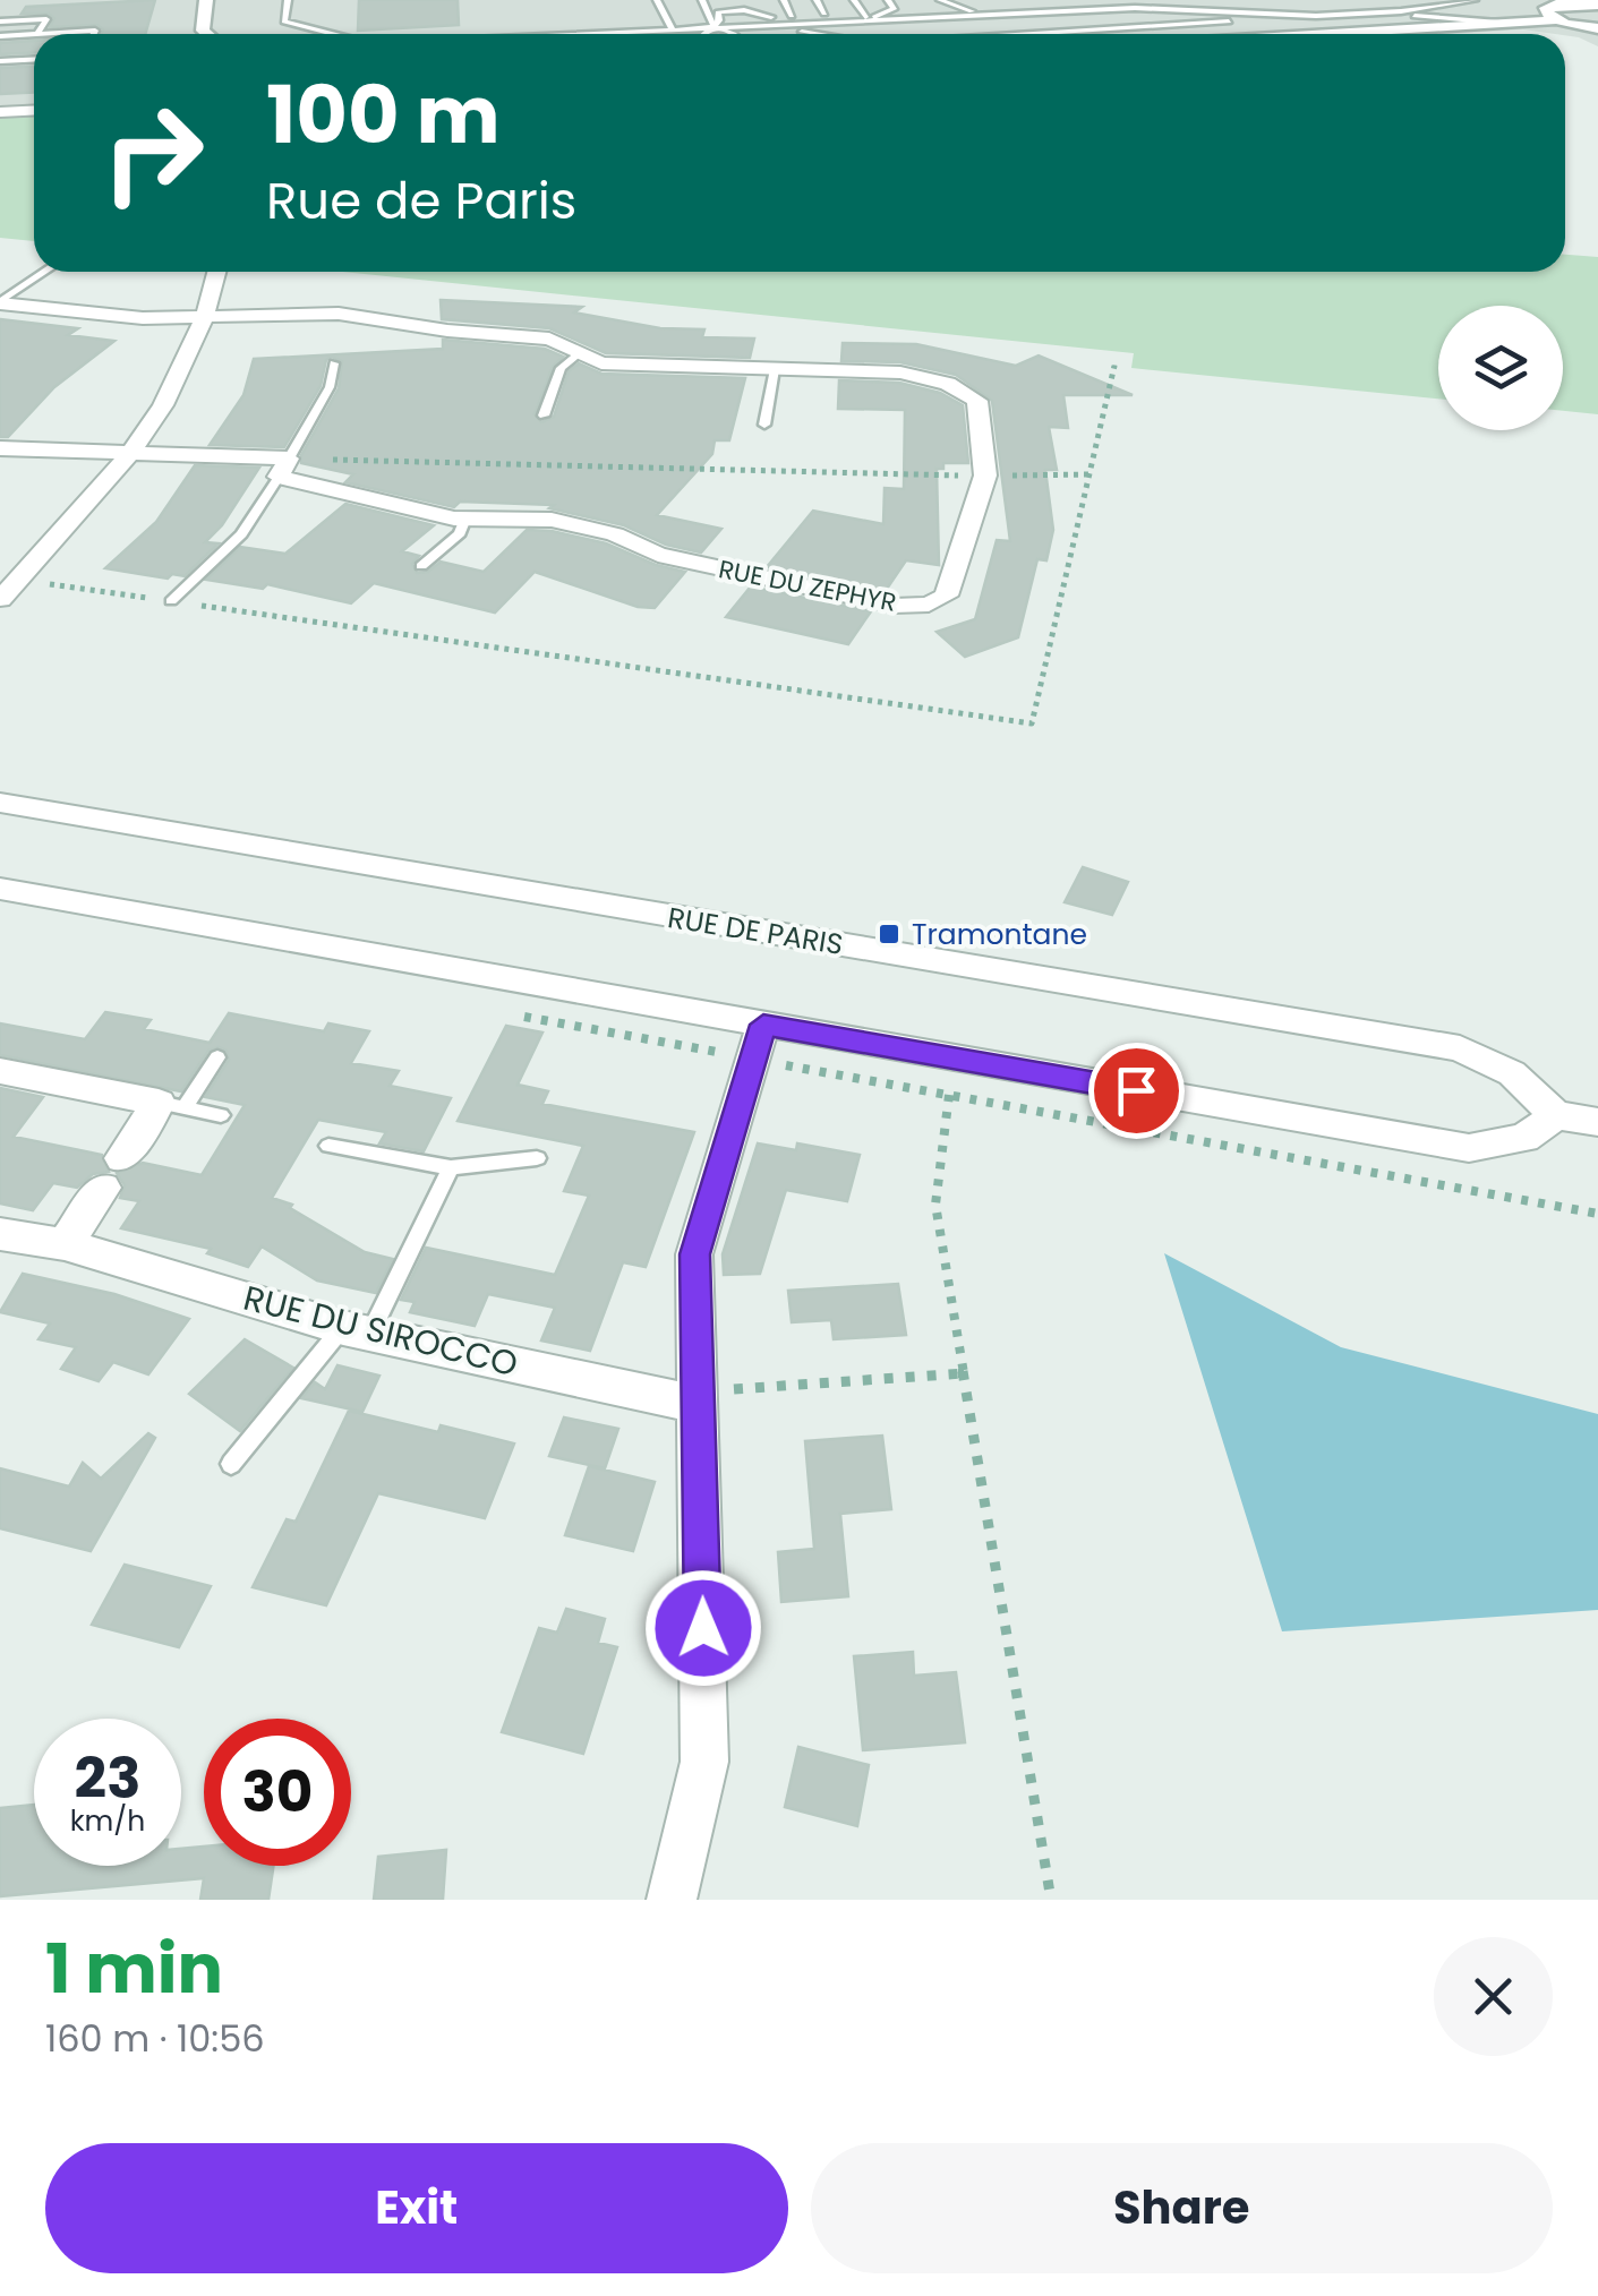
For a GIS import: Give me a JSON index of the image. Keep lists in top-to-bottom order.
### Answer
{
  "streets": {
    "street": ["RUE DU ZEPHYR", "RUE DE PARIS", "RUE DU SIROCCO"]
  },
  "places": {
    "transit": ["Tramontane"]
  },
  "page": {
    "turn": ["100 m", "Rue de Paris"],
    "speed": "23 km/h",
    "limit": "30",
    "heading": ["1 min", "160 m · 10:56"],
    "buttons": ["Exit", "Share"]
  }
}
